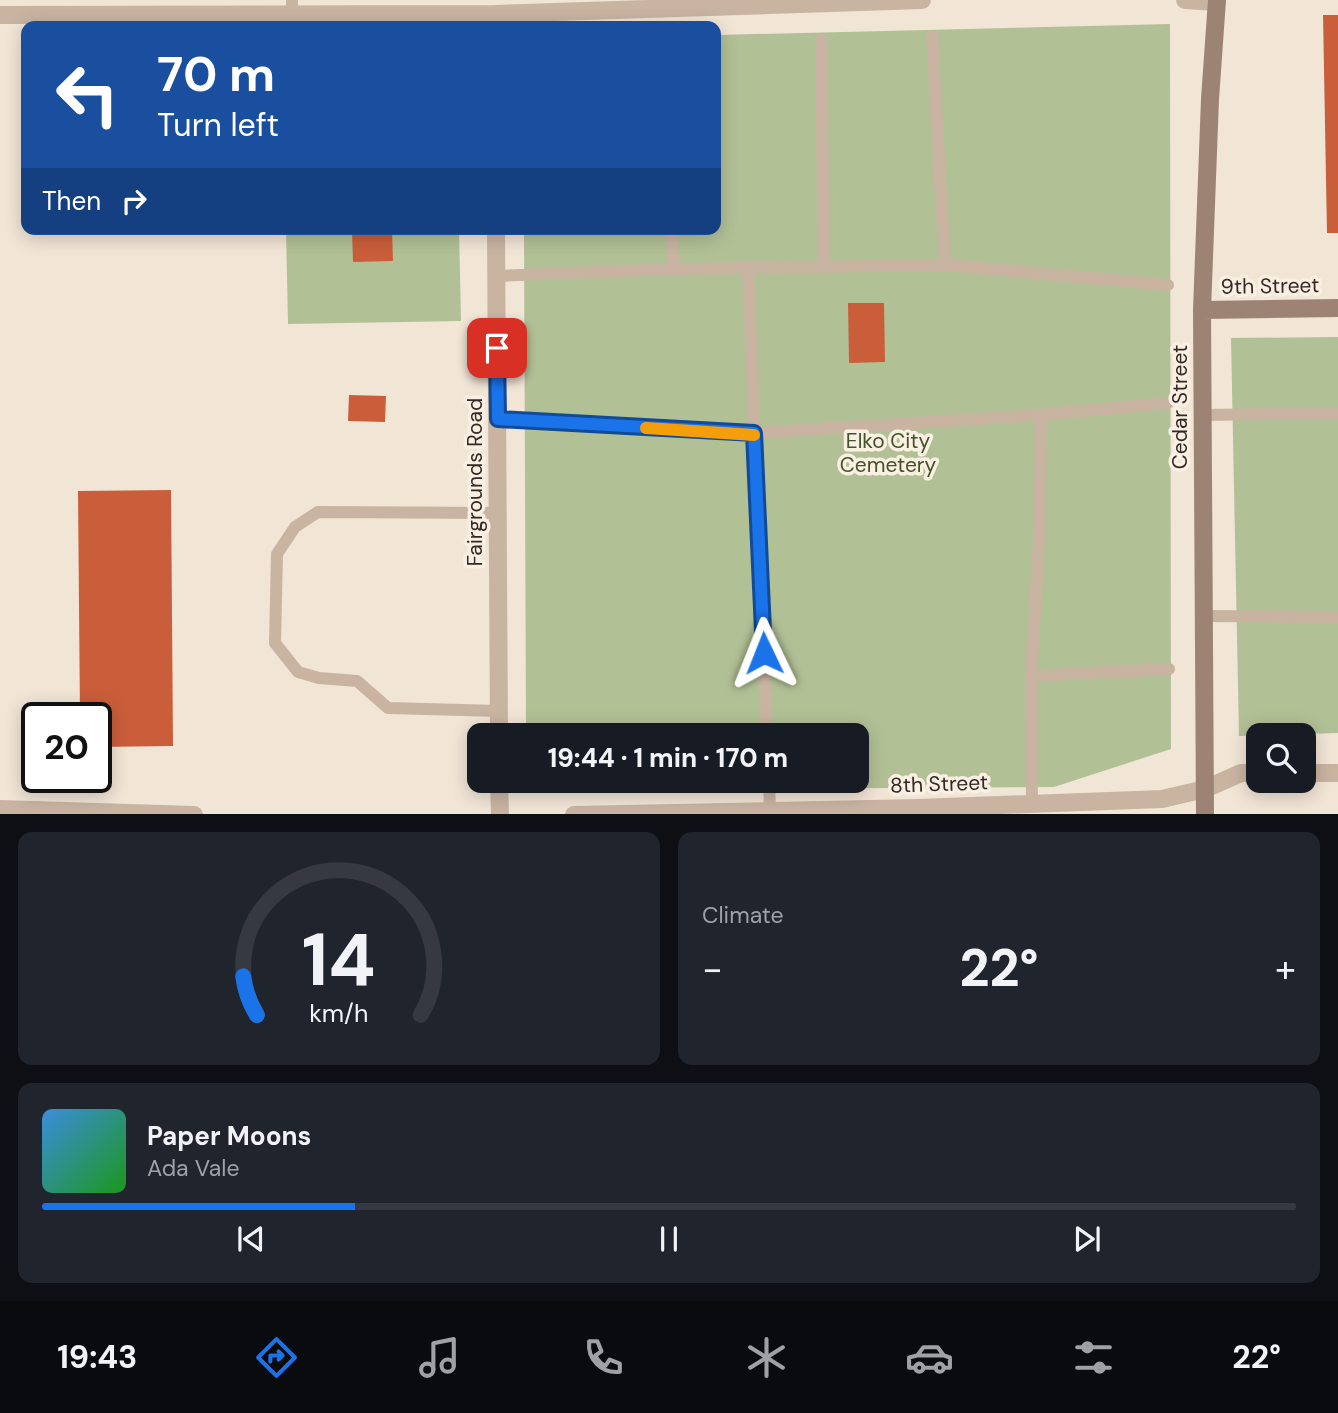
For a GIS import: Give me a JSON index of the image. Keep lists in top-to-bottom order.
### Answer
{
  "streets": {
    "street": [
      "9th Street",
      "Cedar Street",
      "Fairgrounds Road",
      "8th Street"
    ]
  },
  "crossings": [
    ["9th Street", "Cedar Street"],
    ["Cedar Street", "8th Street"]
  ],
  "parks": ["Elko City Cemetery"],
  "page": {
    "turn": ["70 m", "Turn left"],
    "then": "Then",
    "limit": "20",
    "trip": "19:44 · 1 min · 170 m",
    "tile": "Climate",
    "heat": ["−", "22°", "+"],
    "song": ["Paper Moons", "Ada Vale"],
    "tabs": ["19:43", "22°"],
    "gauge": ["14", "km/h"]
  }
}
